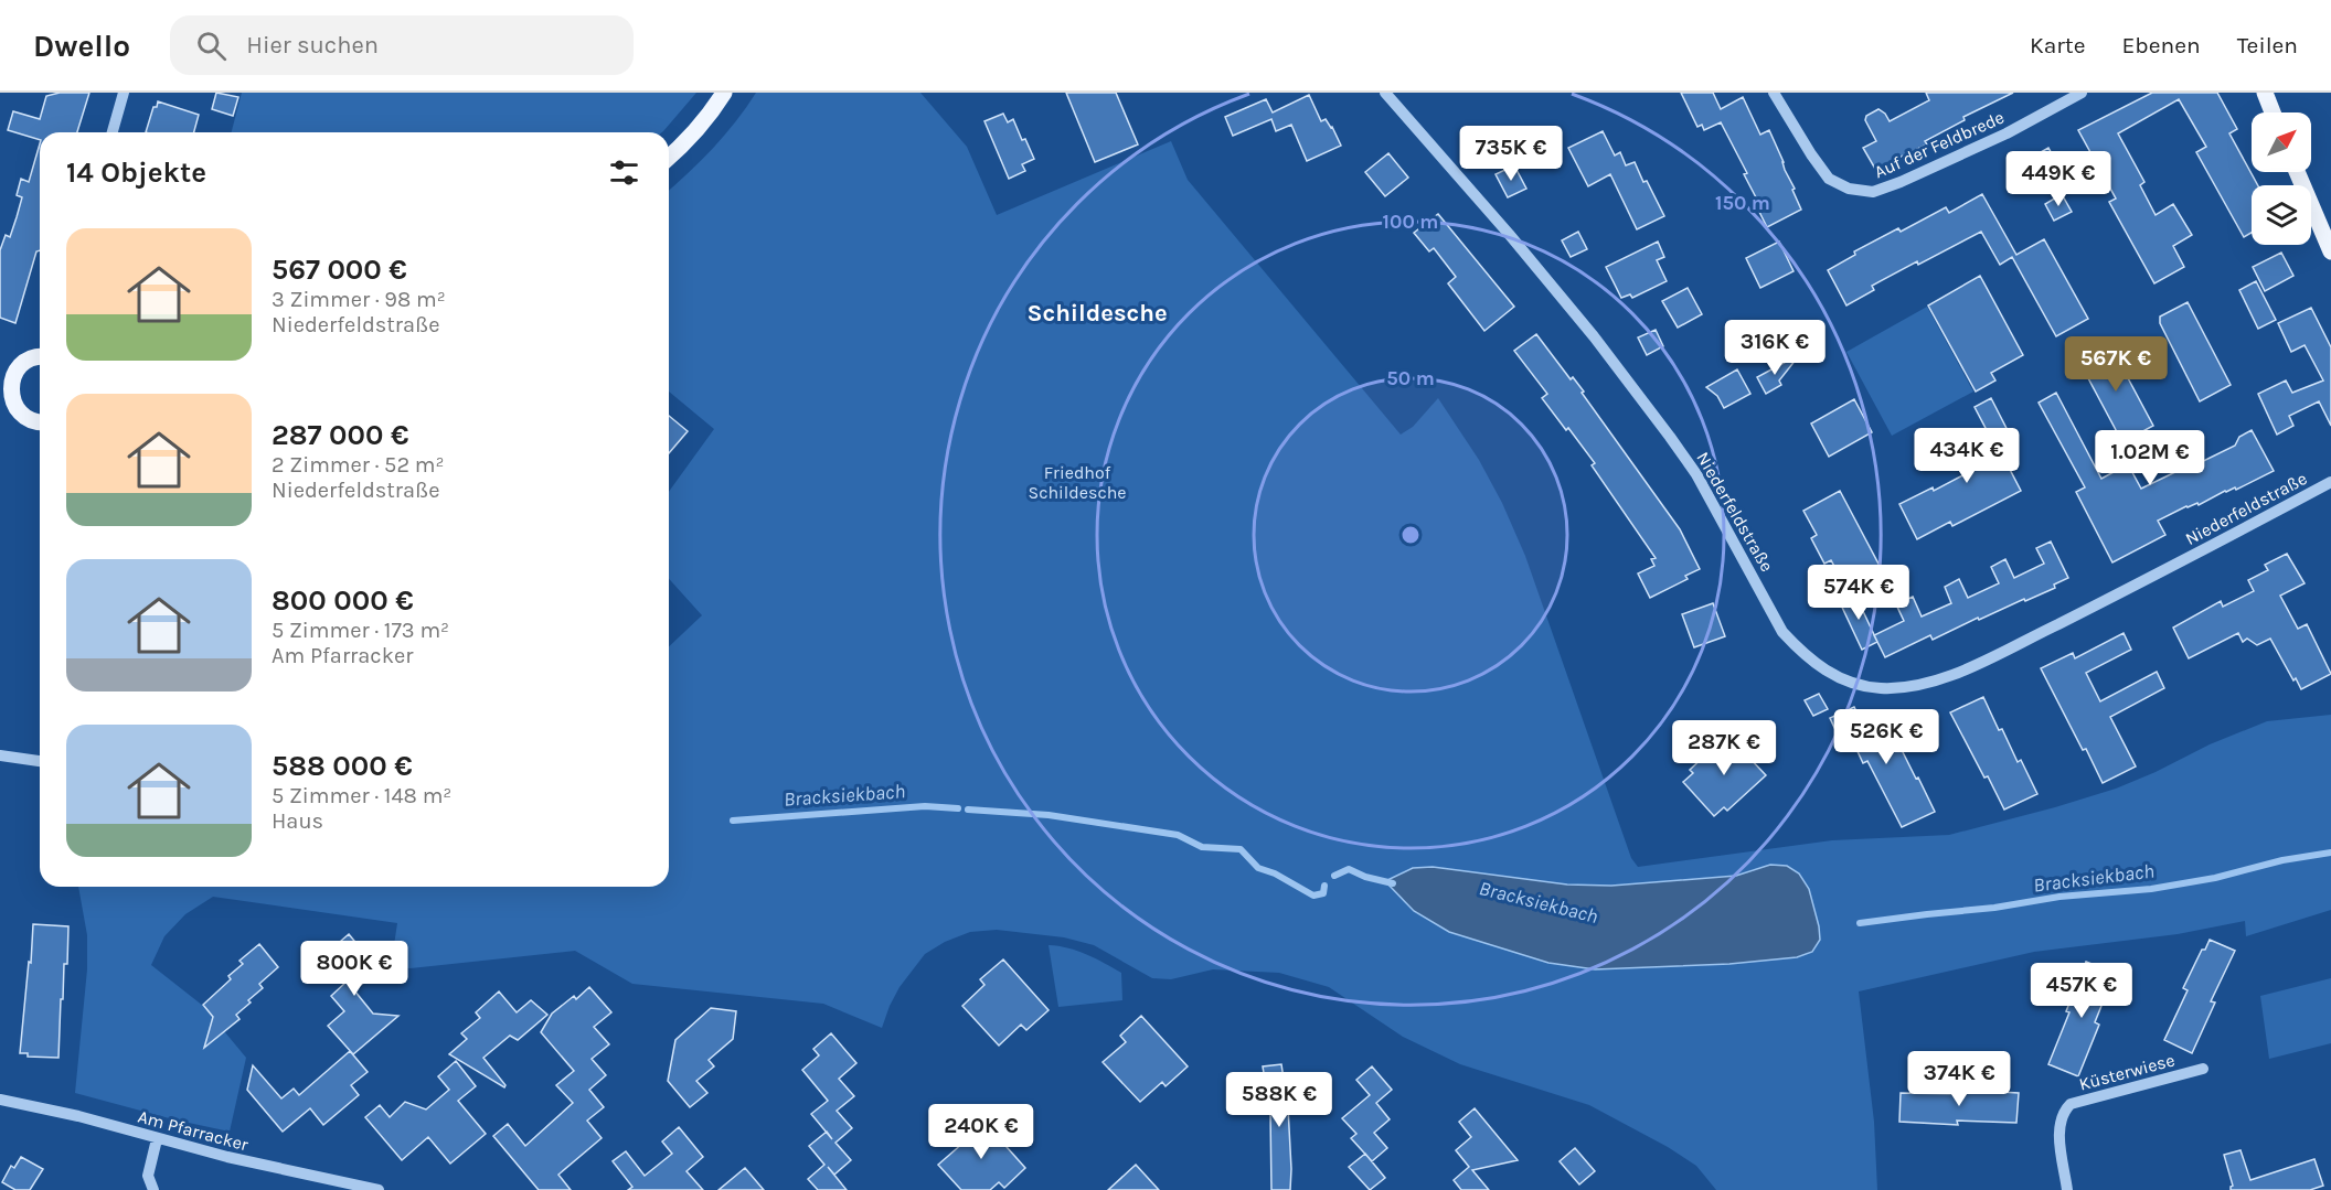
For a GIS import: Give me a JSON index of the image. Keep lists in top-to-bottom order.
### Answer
{
  "streets": {
    "street": [
      "Auf der Feldbrede",
      "Niederfeldstraße",
      "Küsterwiese",
      "Am Pfarracker"
    ]
  },
  "districts": ["Schildesche"],
  "water": ["Bracksiekbach"],
  "parks": ["Friedhof Schildesche"],
  "north": "top right",
  "page": {
    "header": "Dwello",
    "search": "Hier suchen",
    "nav": ["Karte", "Ebenen", "Teilen"],
    "price": [
      "735K €",
      "449K €",
      "316K €",
      "567K €",
      "434K €",
      "1.02M €",
      "574K €",
      "526K €",
      "287K €",
      "800K €",
      "457K €",
      "374K €",
      "588K €",
      "240K €"
    ],
    "heading": "14 Objekte",
    "list": [
      {
        "name": "567 000 €",
        "note": "3 Zimmer · 98 m² · Niederfeldstraße"
      },
      {
        "name": "287 000 €",
        "note": "2 Zimmer · 52 m² · Niederfeldstraße"
      },
      {
        "name": "800 000 €",
        "note": "5 Zimmer · 173 m² · Am Pfarracker"
      },
      {
        "name": "588 000 €",
        "note": "5 Zimmer · 148 m² · Haus"
      }
    ]
  },
  "rings": ["150 m", "100 m", "50 m"]
}
